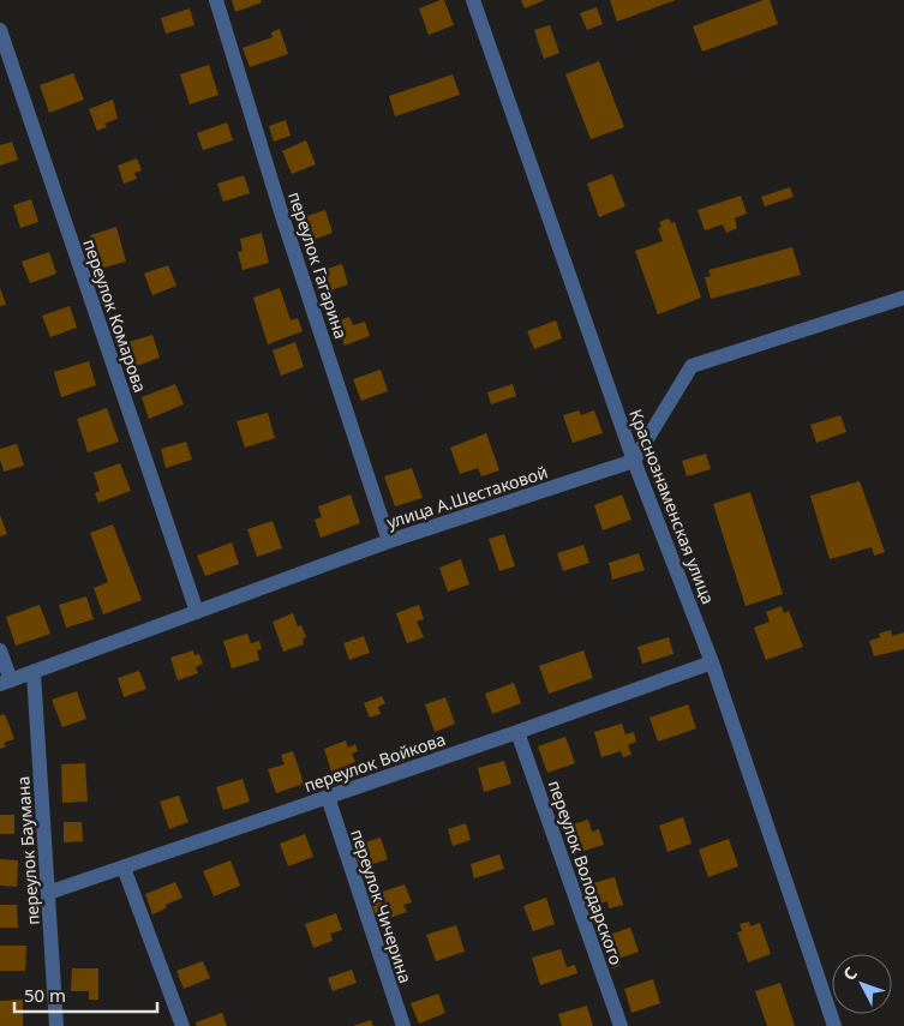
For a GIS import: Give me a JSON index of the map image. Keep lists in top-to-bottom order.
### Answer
{
  "streets": {
    "street": [
      "переулок Гагарина",
      "переулок Комарова",
      "улица А.Шестаковой",
      "Краснознаменская улица",
      "переулок Войкова",
      "переулок Баумана",
      "переулок Володарского",
      "переулок Чичерина"
    ]
  },
  "crossings": [
    ["переулок Гагарина", "улица А.Шестаковой"],
    ["переулок Комарова", "улица А.Шестаковой"],
    ["улица А.Шестаковой", "Краснознаменская улица"],
    ["улица А.Шестаковой", "переулок Баумана"],
    ["Краснознаменская улица", "переулок Войкова"],
    ["переулок Войкова", "переулок Баумана"],
    ["переулок Войкова", "переулок Володарского"],
    ["переулок Войкова", "переулок Чичерина"]
  ],
  "scale_bar": "50 m",
  "north": "top left"
}
